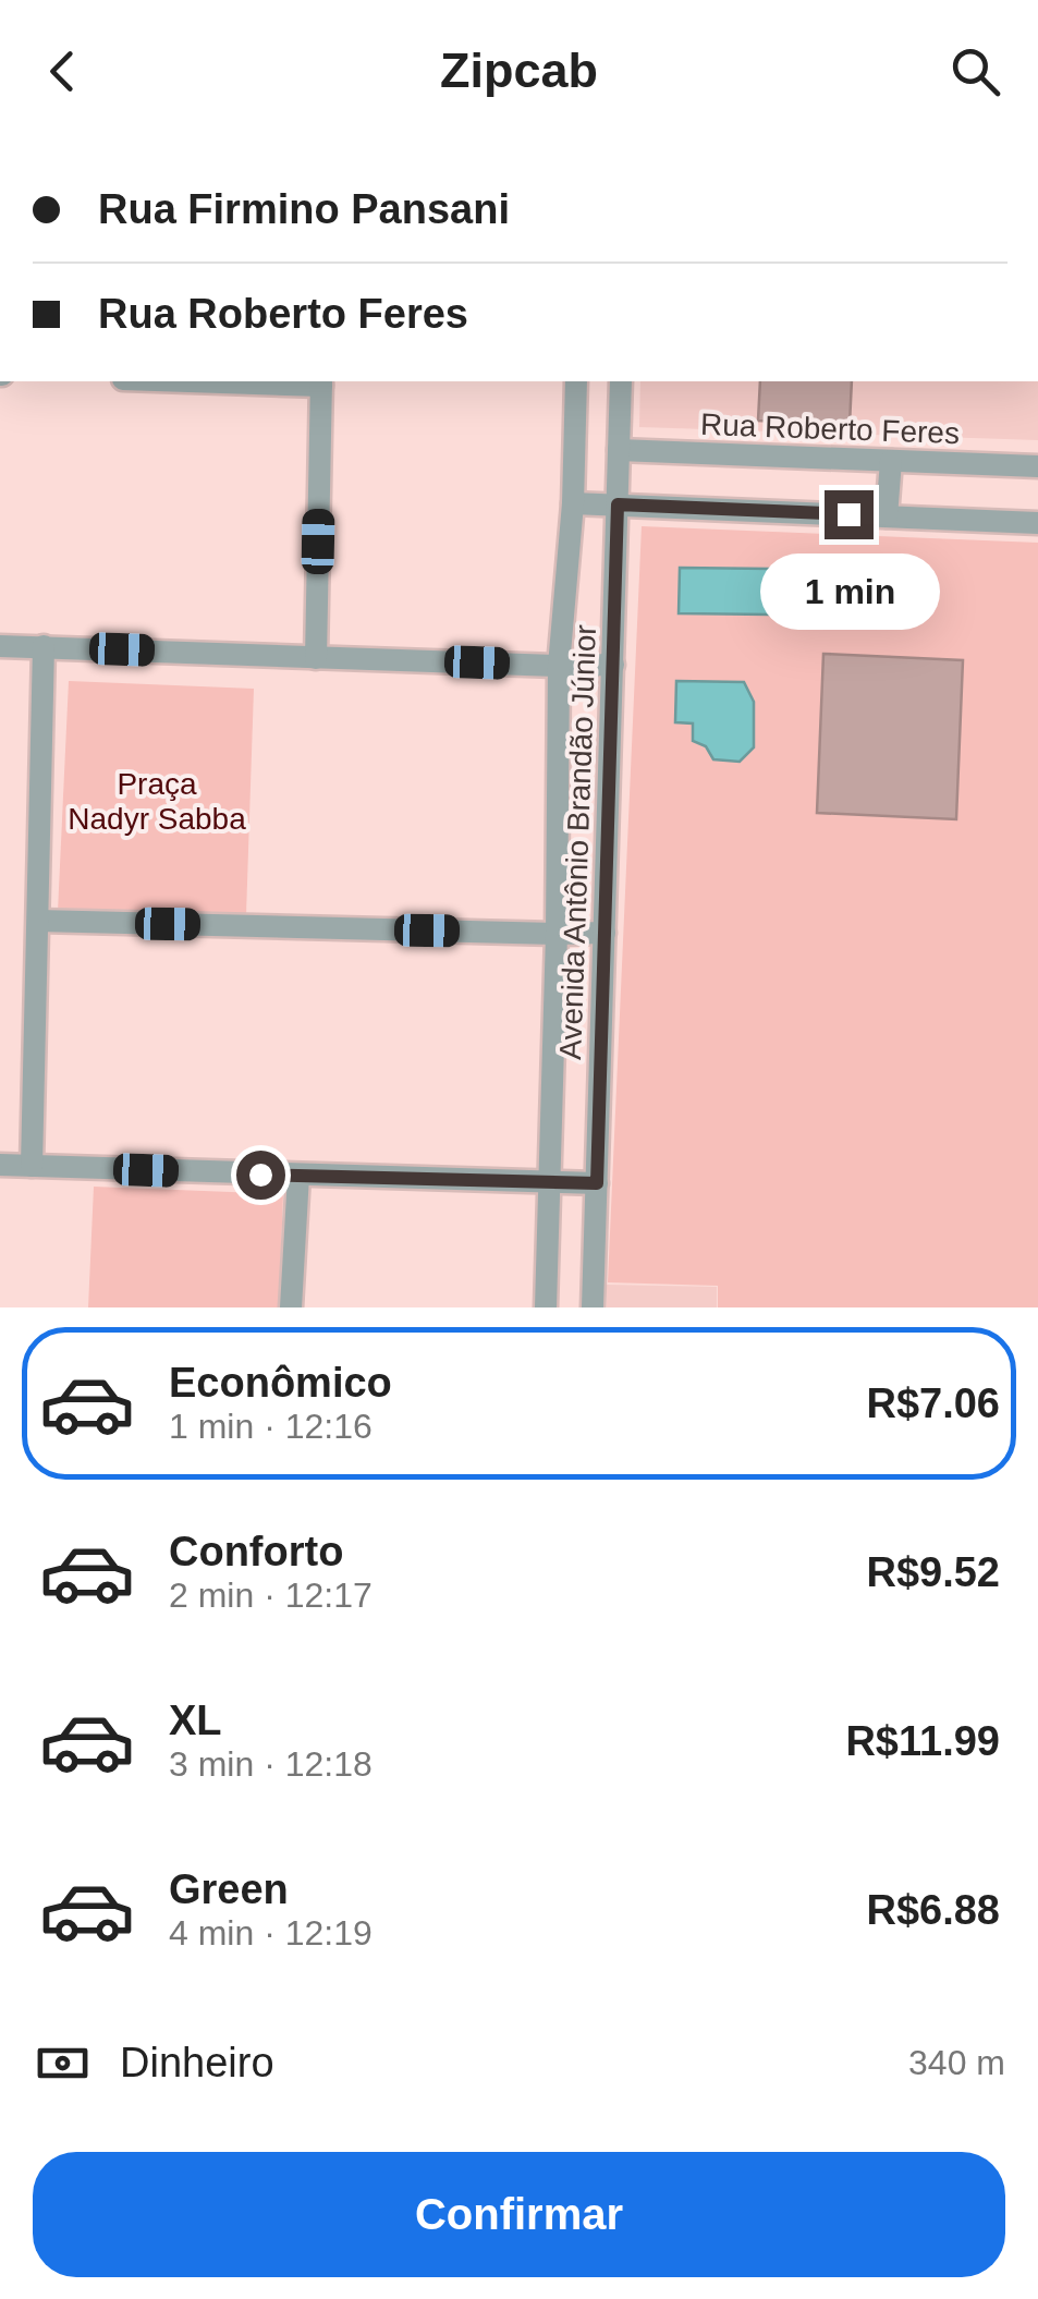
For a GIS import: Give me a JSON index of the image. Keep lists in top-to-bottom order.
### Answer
{
  "streets": {
    "street": ["Rua Roberto Feres", "Avenida Antônio Brandão Júnior"]
  },
  "crossings": [
    ["Rua Roberto Feres", "Avenida Antônio Brandão Júnior"]
  ],
  "parks": ["Praça Nadyr Sabba"],
  "page": {
    "header": "Zipcab",
    "banner": ["Rua Firmino Pansani", "Rua Roberto Feres"],
    "bubble": "1 min",
    "list": [
      {
        "name": "Econômico",
        "note": "1 min · 12:16",
        "value": "R$7.06"
      },
      {
        "name": "Conforto",
        "note": "2 min · 12:17",
        "value": "R$9.52"
      },
      {
        "name": "XL",
        "note": "3 min · 12:18",
        "value": "R$11.99"
      },
      {
        "name": "Green",
        "note": "4 min · 12:19",
        "value": "R$6.88"
      }
    ],
    "pay": ["Dinheiro", "340 m"],
    "buttons": "Confirmar"
  }
}
